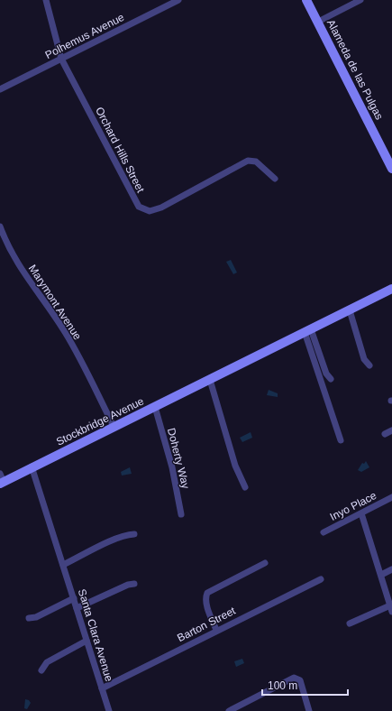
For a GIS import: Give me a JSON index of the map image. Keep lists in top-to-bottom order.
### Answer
{
  "streets": {
    "street": [
      "Polhemus Avenue",
      "Alameda de las Pulgas",
      "Orchard Hills Street",
      "Marymont Avenue",
      "Stockbridge Avenue",
      "Doherty Way",
      "Inyo Place",
      "Barton Street",
      "Santa Clara Avenue"
    ]
  },
  "crossings": [
    ["Polhemus Avenue", "Orchard Hills Street"],
    ["Marymont Avenue", "Stockbridge Avenue"],
    ["Stockbridge Avenue", "Doherty Way"],
    ["Stockbridge Avenue", "Santa Clara Avenue"],
    ["Barton Street", "Santa Clara Avenue"]
  ],
  "scale_bar": "100 m"
}
